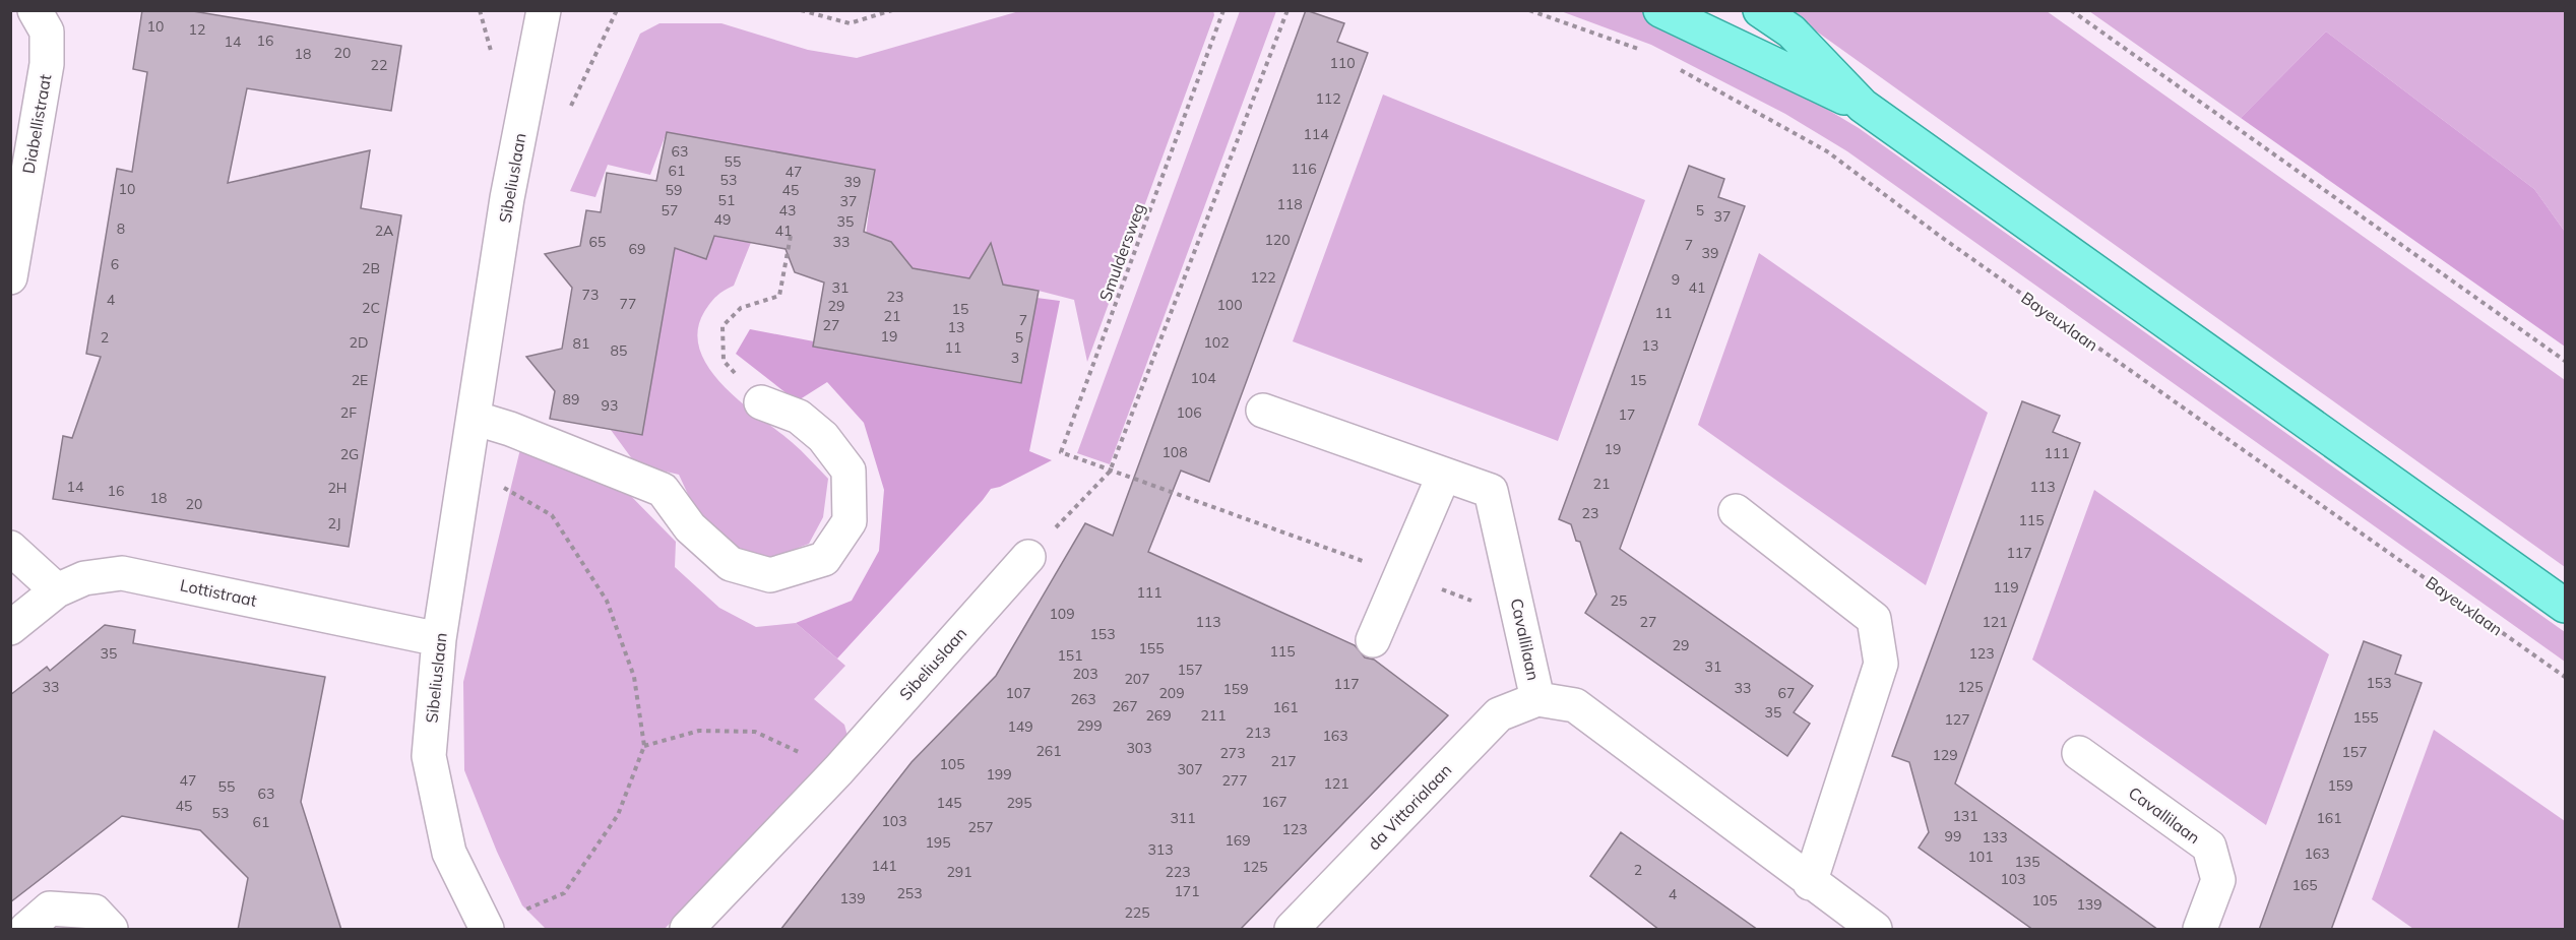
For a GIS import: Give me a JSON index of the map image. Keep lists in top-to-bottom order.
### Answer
{
  "streets": {
    "street": [
      "Diabellistraat",
      "Sibeliuslaan",
      "Lottistraat",
      "Cavallilaan",
      "da Vittorialaan"
    ],
    "path": ["Smuldersweg", "Bayeuxlaan"]
  },
  "crossings": [
    ["Sibeliuslaan", "Lottistraat"],
    ["Smuldersweg", "Cavallilaan"],
    ["Cavallilaan", "da Vittorialaan"]
  ],
  "house_numbers": [
    "10",
    "12",
    "16",
    "14",
    "20",
    "18",
    "110",
    "22",
    "112",
    "114",
    "63",
    "55",
    "116",
    "61",
    "47",
    "53",
    "39",
    "10",
    "59",
    "45",
    "51",
    "37",
    "118",
    "57",
    "43",
    "5",
    "37",
    "49",
    "35",
    "8",
    "2A",
    "41",
    "120",
    "65",
    "33",
    "7",
    "69",
    "39",
    "6",
    "2B",
    "122",
    "9",
    "31",
    "41",
    "73",
    "23",
    "4",
    "77",
    "100",
    "29",
    "2C",
    "15",
    "11",
    "21",
    "7",
    "27",
    "13",
    "19",
    "2",
    "5",
    "2D",
    "102",
    "81",
    "13",
    "11",
    "85",
    "3",
    "104",
    "2E",
    "15",
    "89",
    "93",
    "2F",
    "106",
    "17",
    "19",
    "108",
    "111",
    "2G",
    "21",
    "14",
    "113",
    "2H",
    "16",
    "18",
    "20",
    "23",
    "115",
    "2J",
    "117",
    "119",
    "111",
    "25",
    "109",
    "113",
    "27",
    "121",
    "153",
    "29",
    "155",
    "115",
    "35",
    "123",
    "151",
    "31",
    "157",
    "203",
    "207",
    "153",
    "117",
    "33",
    "125",
    "33",
    "159",
    "107",
    "209",
    "67",
    "263",
    "267",
    "161",
    "35",
    "269",
    "211",
    "155",
    "127",
    "299",
    "149",
    "213",
    "163",
    "303",
    "261",
    "157",
    "273",
    "129",
    "217",
    "105",
    "307",
    "199",
    "47",
    "277",
    "121",
    "159",
    "55",
    "63",
    "167",
    "145",
    "295",
    "45",
    "53",
    "131",
    "311",
    "161",
    "103",
    "61",
    "257",
    "123",
    "99",
    "133",
    "169",
    "195",
    "313",
    "163",
    "101",
    "135",
    "141",
    "125",
    "2",
    "291",
    "223",
    "103",
    "165",
    "171",
    "253",
    "4",
    "139",
    "105",
    "139",
    "225"
  ]
}
